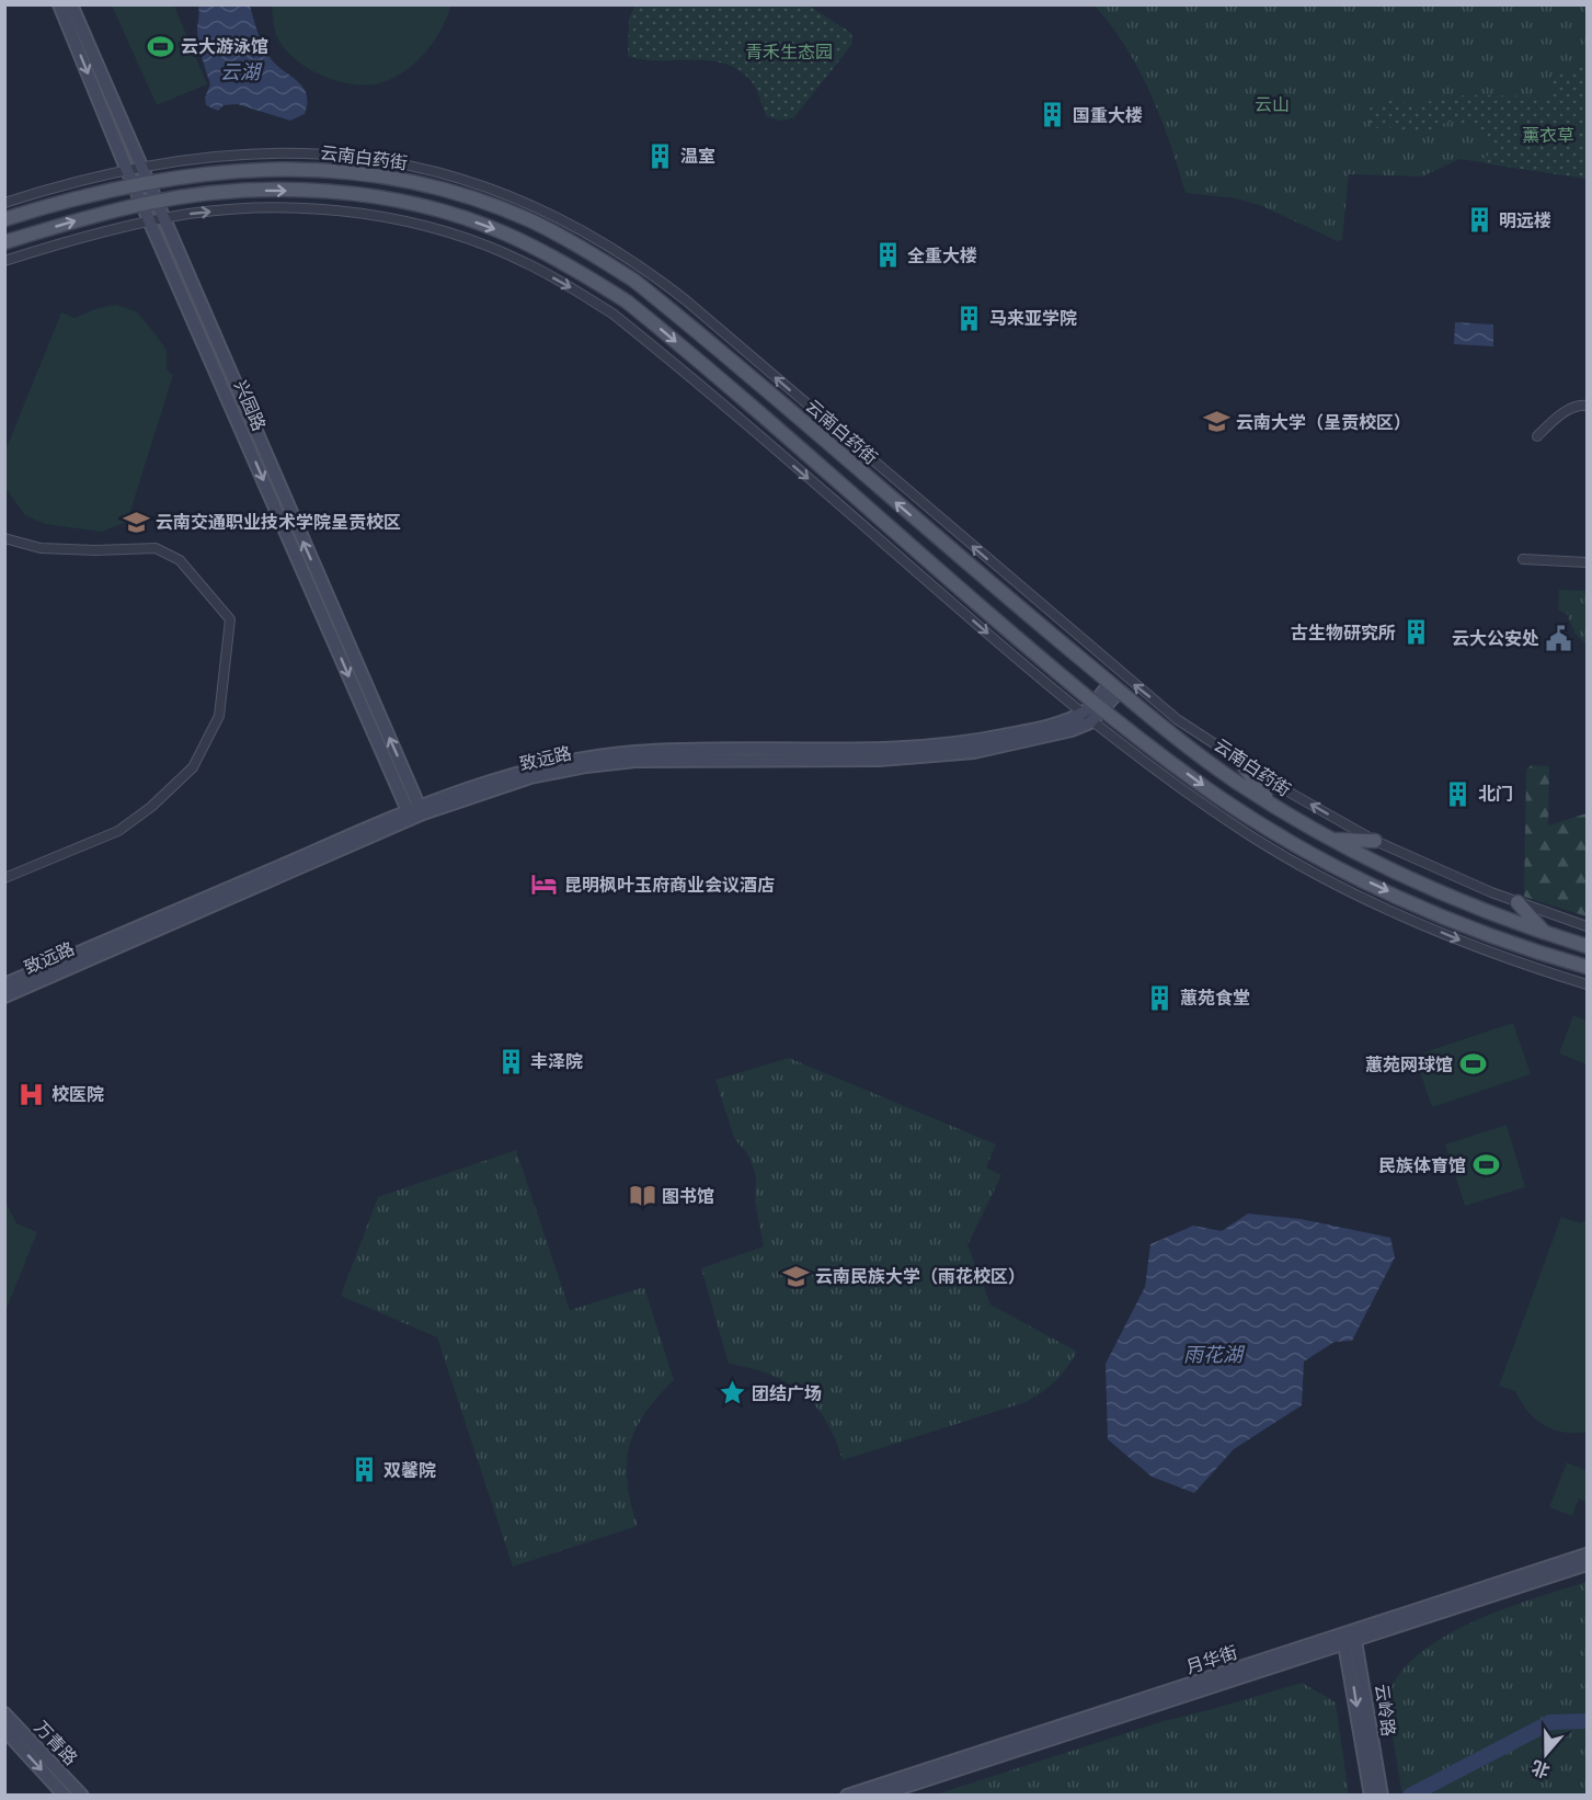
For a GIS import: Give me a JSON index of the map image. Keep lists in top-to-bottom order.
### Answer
{
  "streets": {
    "main road": [
      "云南白药街",
      "兴园路",
      "致远路",
      "月华街",
      "云岭路",
      "万青路"
    ]
  },
  "crossings": [
    ["云南白药街", "兴园路"],
    ["云南白药街", "致远路"],
    ["兴园路", "致远路"],
    ["月华街", "云岭路"]
  ],
  "water": ["云湖", "雨花湖"],
  "parks": ["青禾生态园", "云山", "薰衣草"],
  "places": {
    "sports": ["云大游泳馆", "蕙苑网球馆", "民族体育馆"],
    "building": [
      "国重大楼",
      "温室",
      "明远楼",
      "全重大楼",
      "马来亚学院",
      "古生物研究所",
      "北门",
      "蕙苑食堂",
      "丰泽院",
      "双馨院"
    ],
    "school or university": ["云南大学（呈贡校区）", "云南交通职业技术学院呈贡校区", "云南民族大学（雨花校区）"],
    "public building": ["云大公安处"],
    "hotel": ["昆明枫叶玉府商业会议酒店"],
    "hospital": ["校医院"],
    "library": ["图书馆"],
    "place": ["团结广场"]
  },
  "north": "bottom"
}
